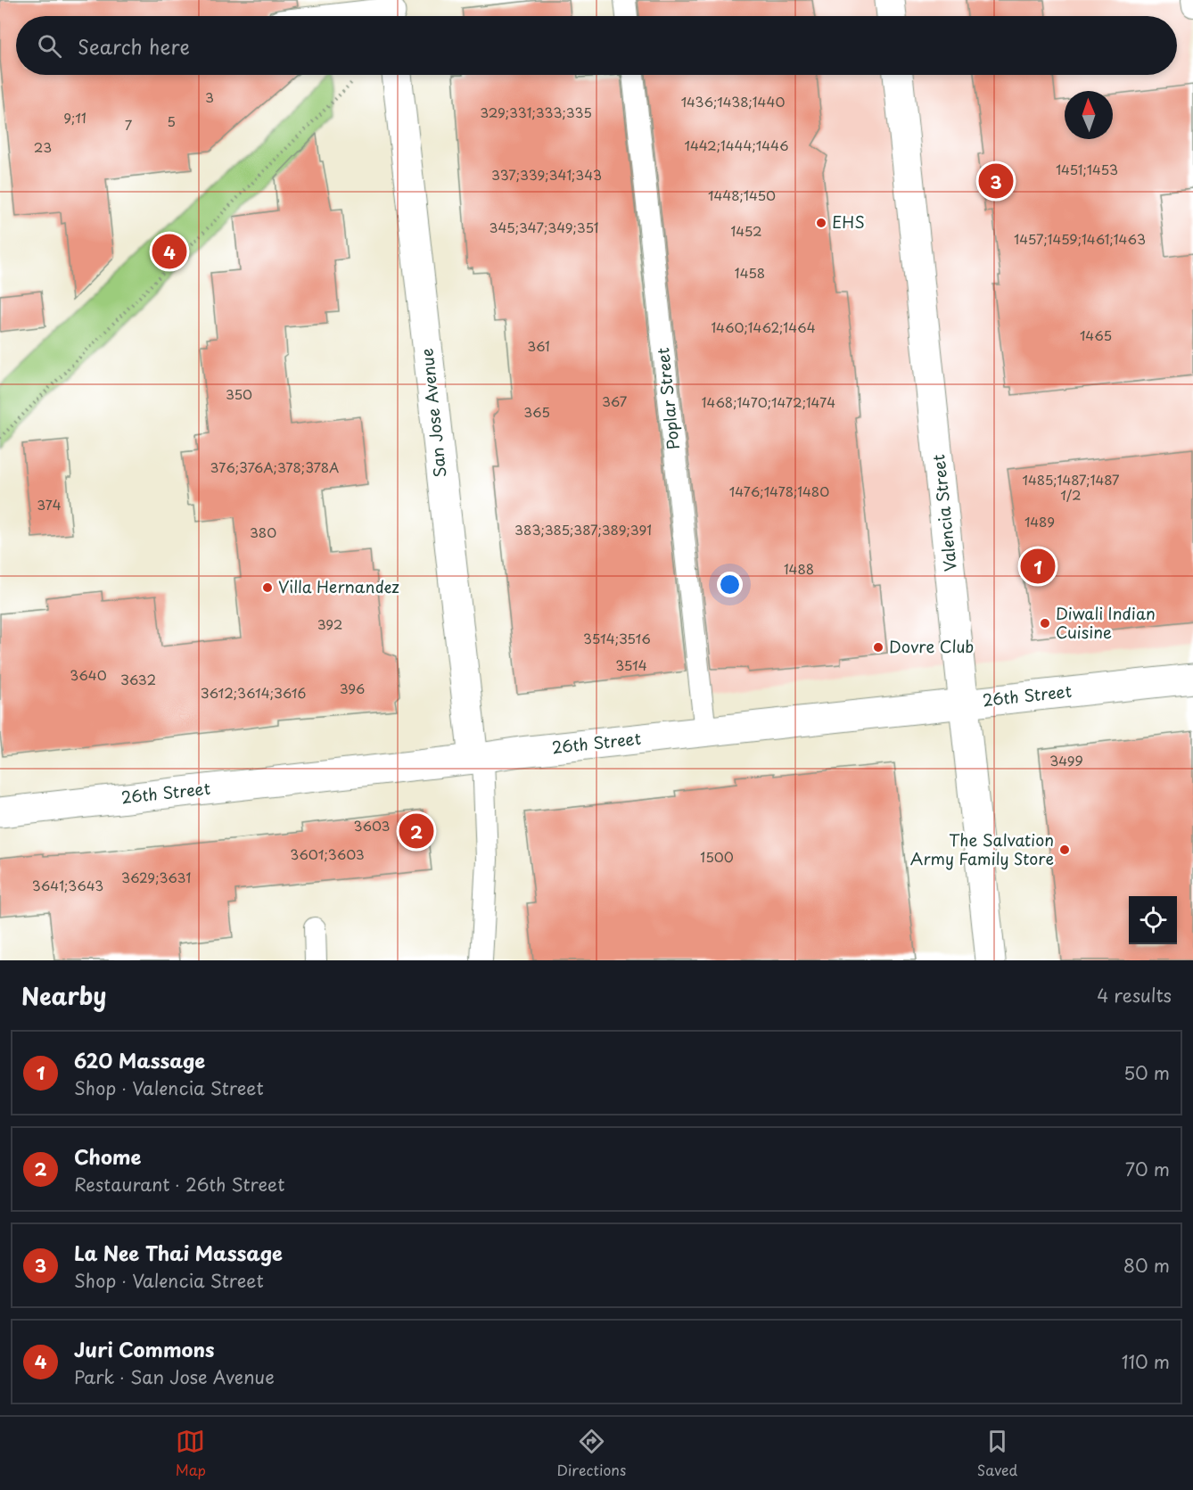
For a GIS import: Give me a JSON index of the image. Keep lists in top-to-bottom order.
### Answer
{
  "streets": {
    "street": ["San Jose Avenue", "Valencia Street", "26th Street"],
    "lane": ["Poplar Street"]
  },
  "crossings": [
    ["Poplar Street", "26th Street"],
    ["San Jose Avenue", "26th Street"],
    ["Valencia Street", "26th Street"]
  ],
  "places": [
    "EHS",
    "Villa Hernandez",
    "Diwali Indian Cuisine",
    "Dovre Club",
    "The Salvation Army Family Store"
  ],
  "house_numbers": [
    "3",
    "1436;1438;1440",
    "329;331;333;335",
    "9;11",
    "5",
    "7",
    "1442;1444;1446",
    "23",
    "1451;1453",
    "337;339;341;343",
    "1448;1450",
    "345;347;349;351",
    "1452",
    "1457;1459;1461;1463",
    "1458",
    "1460;1462;1464",
    "1465",
    "361",
    "350",
    "367",
    "1468;1470;1472;1474",
    "365",
    "376;376A;378;378A",
    "1485;1487;1487 1/2",
    "1476;1478;1480",
    "374",
    "1489",
    "383;385;387;389;391",
    "380",
    "1488",
    "392",
    "3514;3516",
    "3514",
    "3640",
    "3632",
    "396",
    "3612;3614;3616",
    "3499",
    "3603",
    "3601;3603",
    "1500",
    "3629;3631",
    "3641;3643"
  ],
  "north": "top",
  "page": {
    "search": "Search here",
    "pins": [
      "3",
      "4",
      "1",
      "2"
    ],
    "heading": ["Nearby", "4 results"],
    "list": [
      {
        "mark": "1",
        "name": "620 Massage",
        "note": "Shop · Valencia Street",
        "value": "50 m"
      },
      {
        "mark": "2",
        "name": "Chome",
        "note": "Restaurant · 26th Street",
        "value": "70 m"
      },
      {
        "mark": "3",
        "name": "La Nee Thai Massage",
        "note": "Shop · Valencia Street",
        "value": "80 m"
      },
      {
        "mark": "4",
        "name": "Juri Commons",
        "note": "Park · San Jose Avenue",
        "value": "110 m"
      }
    ],
    "nav": ["Map", "Directions", "Saved"]
  }
}
